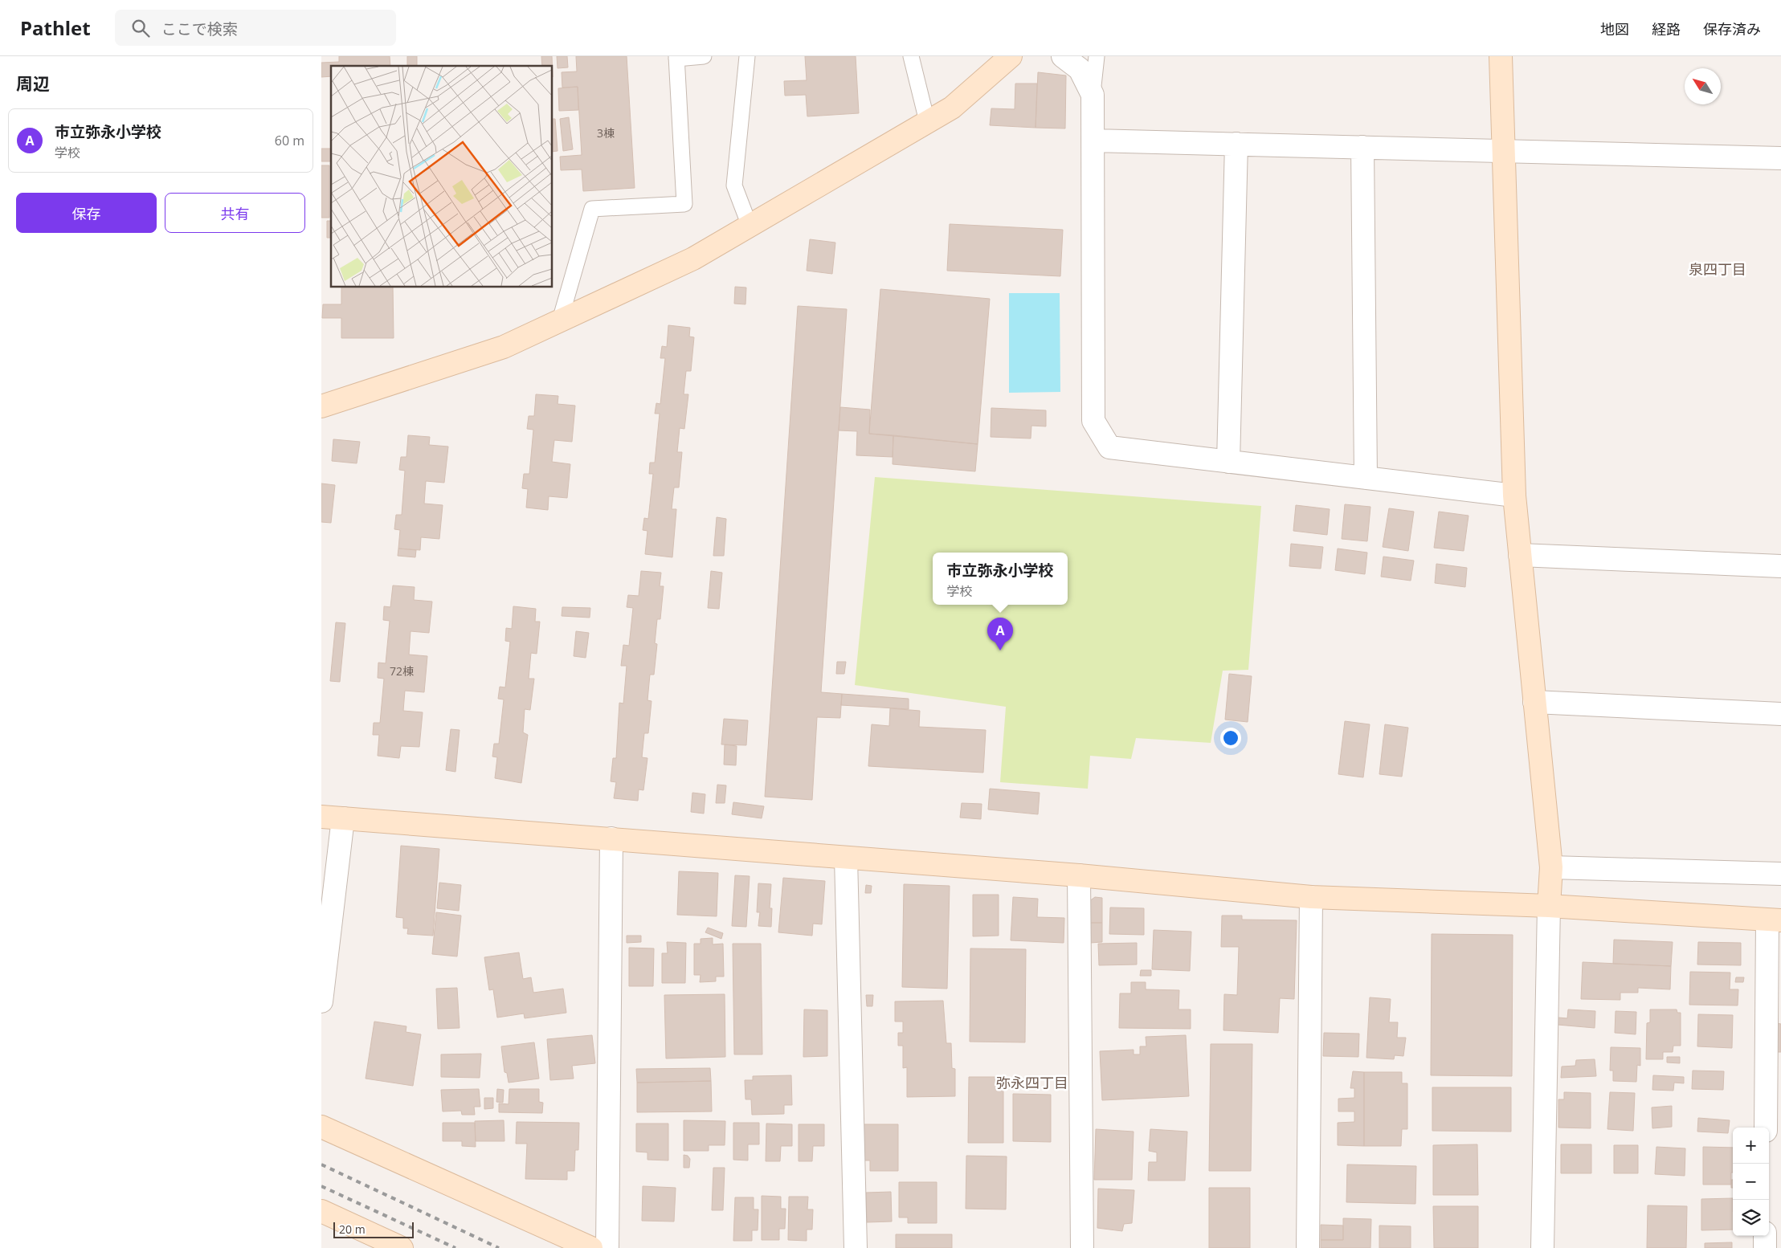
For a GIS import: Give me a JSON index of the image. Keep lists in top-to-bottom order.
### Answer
{
  "districts": ["泉四丁目", "弥永四丁目"],
  "house_numbers": ["3棟", "72棟"],
  "scale_bar": "20 m",
  "north": "top left",
  "page": {
    "header": "Pathlet",
    "search": "ここで検索",
    "nav": ["地図", "経路", "保存済み"],
    "heading": "周辺",
    "list": [
      {
        "mark": "A",
        "name": "市立弥永小学校",
        "note": "学校",
        "value": "60 m"
      }
    ],
    "buttons": ["保存", "共有"],
    "popup": ["市立弥永小学校", "学校"],
    "pins": "A",
    "map_buttons": ["+", "−"],
    "scale": "20 m"
  }
}
